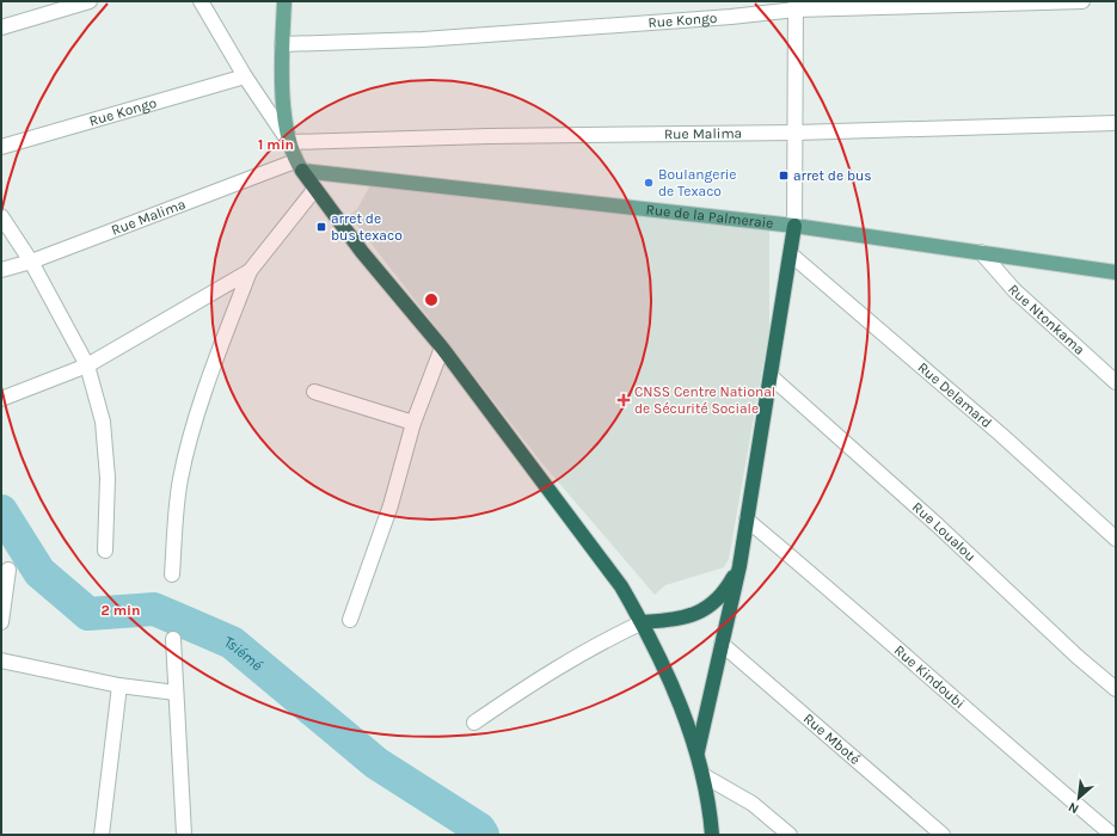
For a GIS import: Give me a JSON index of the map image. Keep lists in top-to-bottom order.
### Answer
{
  "streets": {
    "main road": ["Rue de la Palmeraie"],
    "street": [
      "Rue Kongo",
      "Rue Malima",
      "Rue Ntonkama",
      "Rue Delamard",
      "Rue Loualou",
      "Rue Kindoubi",
      "Rue Mboté"
    ]
  },
  "crossings": [
    ["Rue Malima", "Rue de la Palmeraie"],
    ["Rue de la Palmeraie", "Rue Ntonkama"]
  ],
  "water": ["Tsiémé"],
  "places": {
    "transit": ["arret de bus", "arret de bus texaco"],
    "other": ["Boulangerie de Texaco"],
    "health": ["CNSS Centre National de Sécurité Sociale"]
  },
  "north": "bottom left",
  "rings": ["1 min", "2 min"]
}
